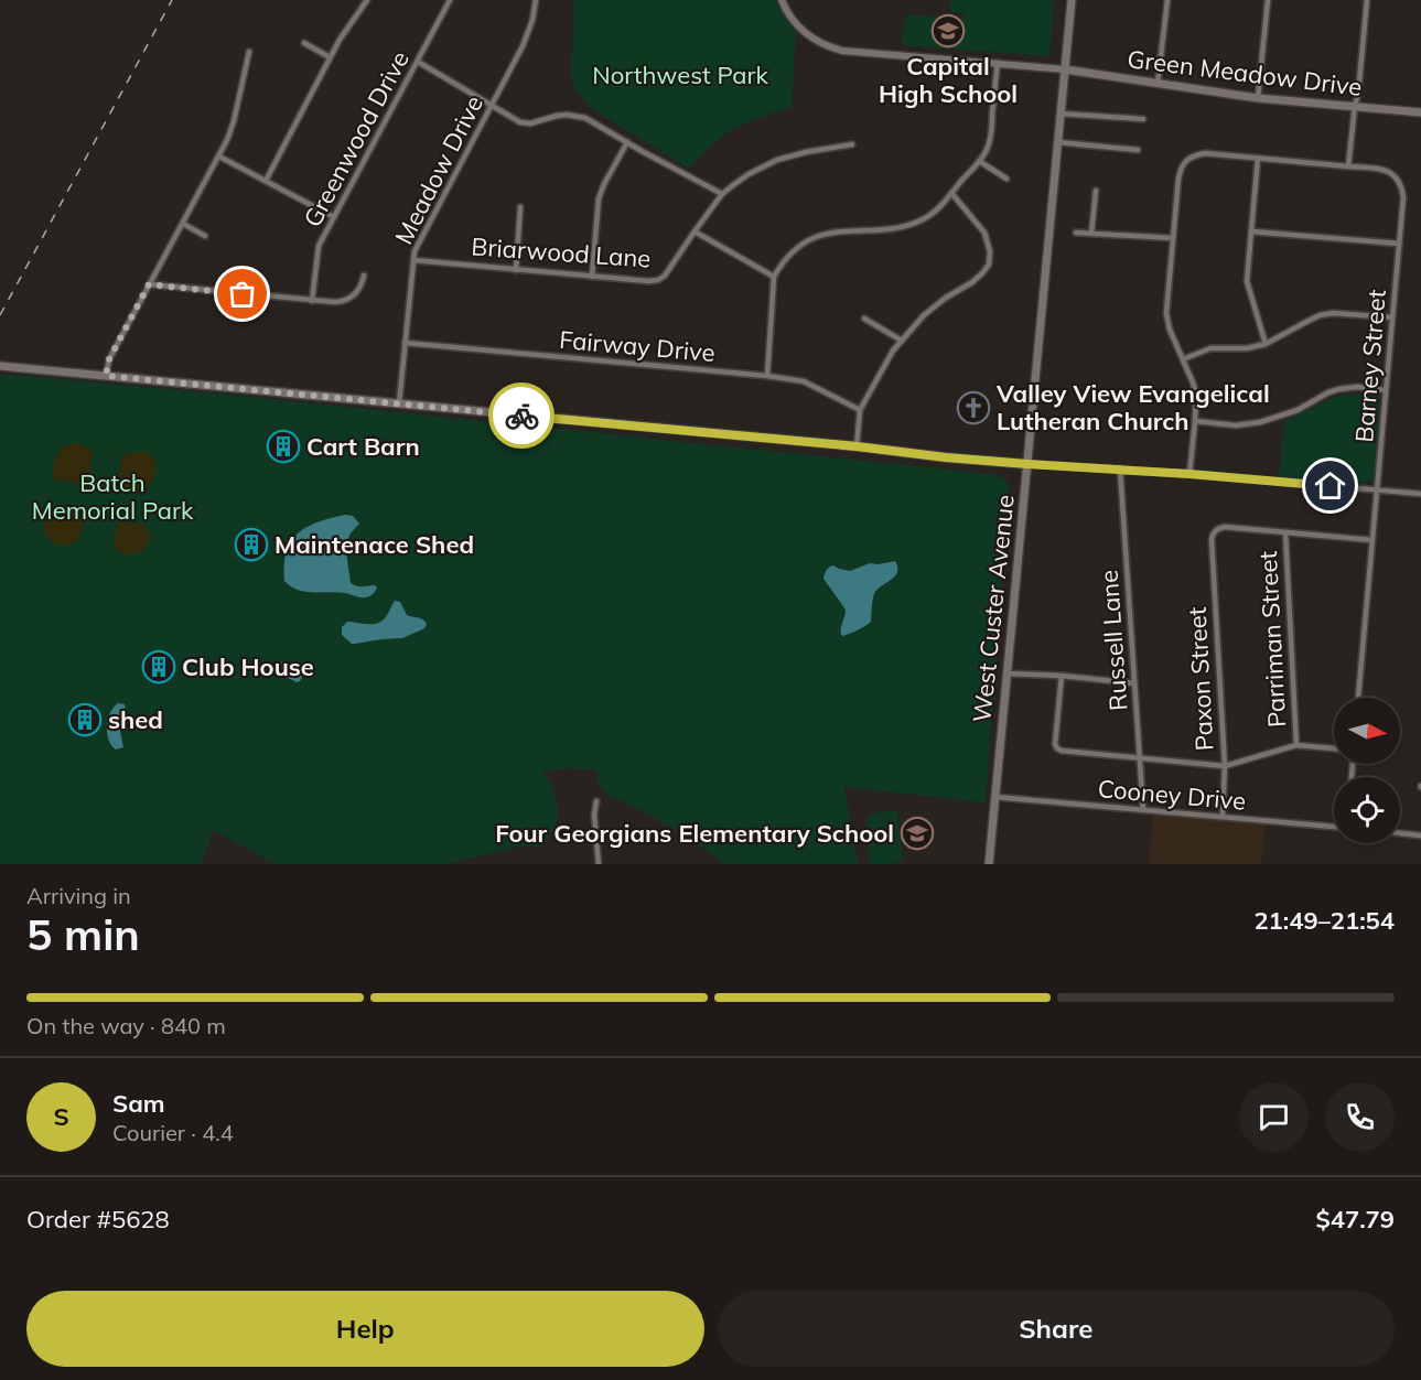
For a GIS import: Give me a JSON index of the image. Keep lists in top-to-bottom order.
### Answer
{
  "streets": {
    "main road": ["Green Meadow Drive", "West Custer Avenue"],
    "street": [
      "Greenwood Drive",
      "Meadow Drive",
      "Briarwood Lane",
      "Fairway Drive",
      "Barney Street",
      "Parriman Street",
      "Russell Lane",
      "Paxon Street",
      "Cooney Drive"
    ]
  },
  "crossings": [
    ["Green Meadow Drive", "West Custer Avenue"],
    ["Meadow Drive", "Briarwood Lane"],
    ["Meadow Drive", "Fairway Drive"],
    ["West Custer Avenue", "Cooney Drive"],
    ["Parriman Street", "Paxon Street"],
    ["Russell Lane", "Cooney Drive"],
    ["Paxon Street", "Cooney Drive"]
  ],
  "parks": ["Northwest Park", "Batch Memorial Park"],
  "places": {
    "school or university": ["Capital High School", "Four Georgians Elementary School"],
    "church": ["Valley View Evangelical Lutheran Church"],
    "building": [
      "Cart Barn",
      "Maintenace Shed",
      "Club House",
      "shed"
    ]
  },
  "north": "right",
  "page": {
    "heading": ["5 min", "Arriving in", "21:49–21:54"],
    "panel": [
      "Sam",
      "Courier · 4.4",
      "Order #5628",
      "$47.79"
    ],
    "bar": "On the way · 840 m",
    "round": "S",
    "buttons": ["Help", "Share"]
  }
}
